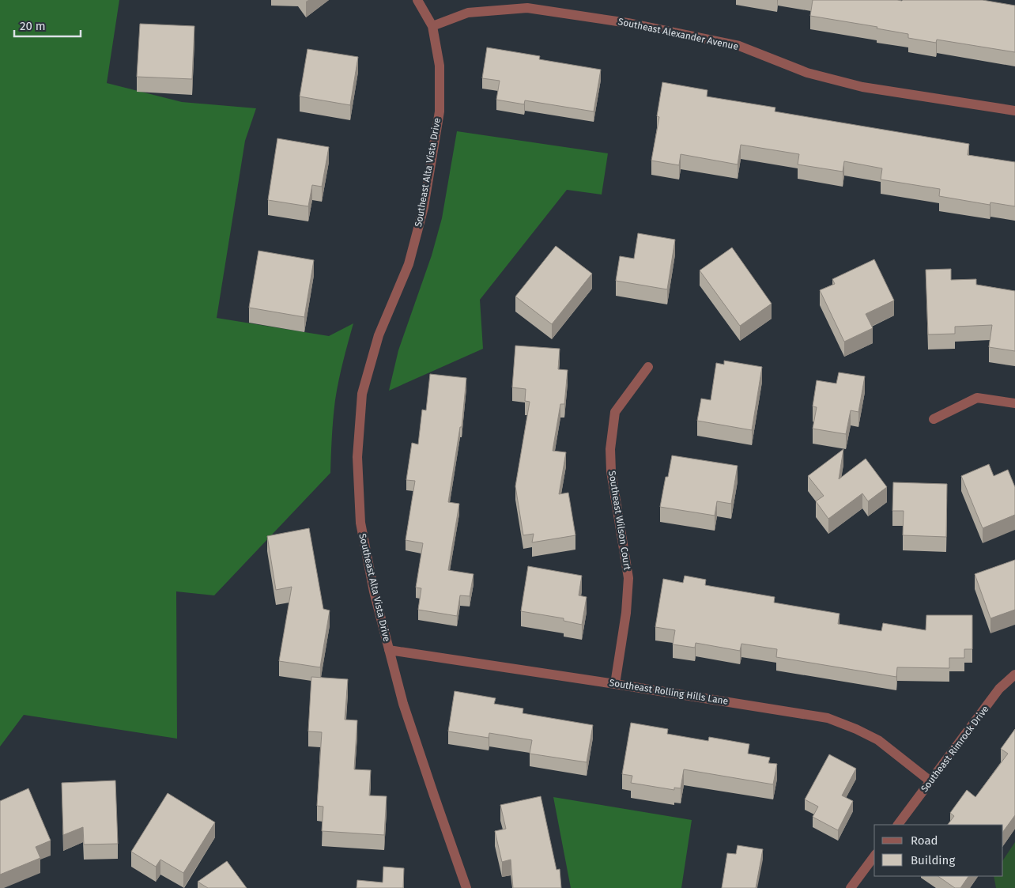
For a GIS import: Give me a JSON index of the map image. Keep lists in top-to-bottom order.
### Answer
{
  "streets": {
    "street": [
      "Southeast Alexander Avenue",
      "Southeast Alta Vista Drive",
      "Southeast Wilson Court",
      "Southeast Rolling Hills Lane",
      "Southeast Rimrock Drive"
    ]
  },
  "crossings": [
    ["Southeast Alexander Avenue", "Southeast Alta Vista Drive"],
    ["Southeast Alta Vista Drive", "Southeast Rolling Hills Lane"],
    ["Southeast Wilson Court", "Southeast Rolling Hills Lane"],
    ["Southeast Rolling Hills Lane", "Southeast Rimrock Drive"]
  ],
  "legend": ["Road", "Building"],
  "scale_bar": "20 m"
}
